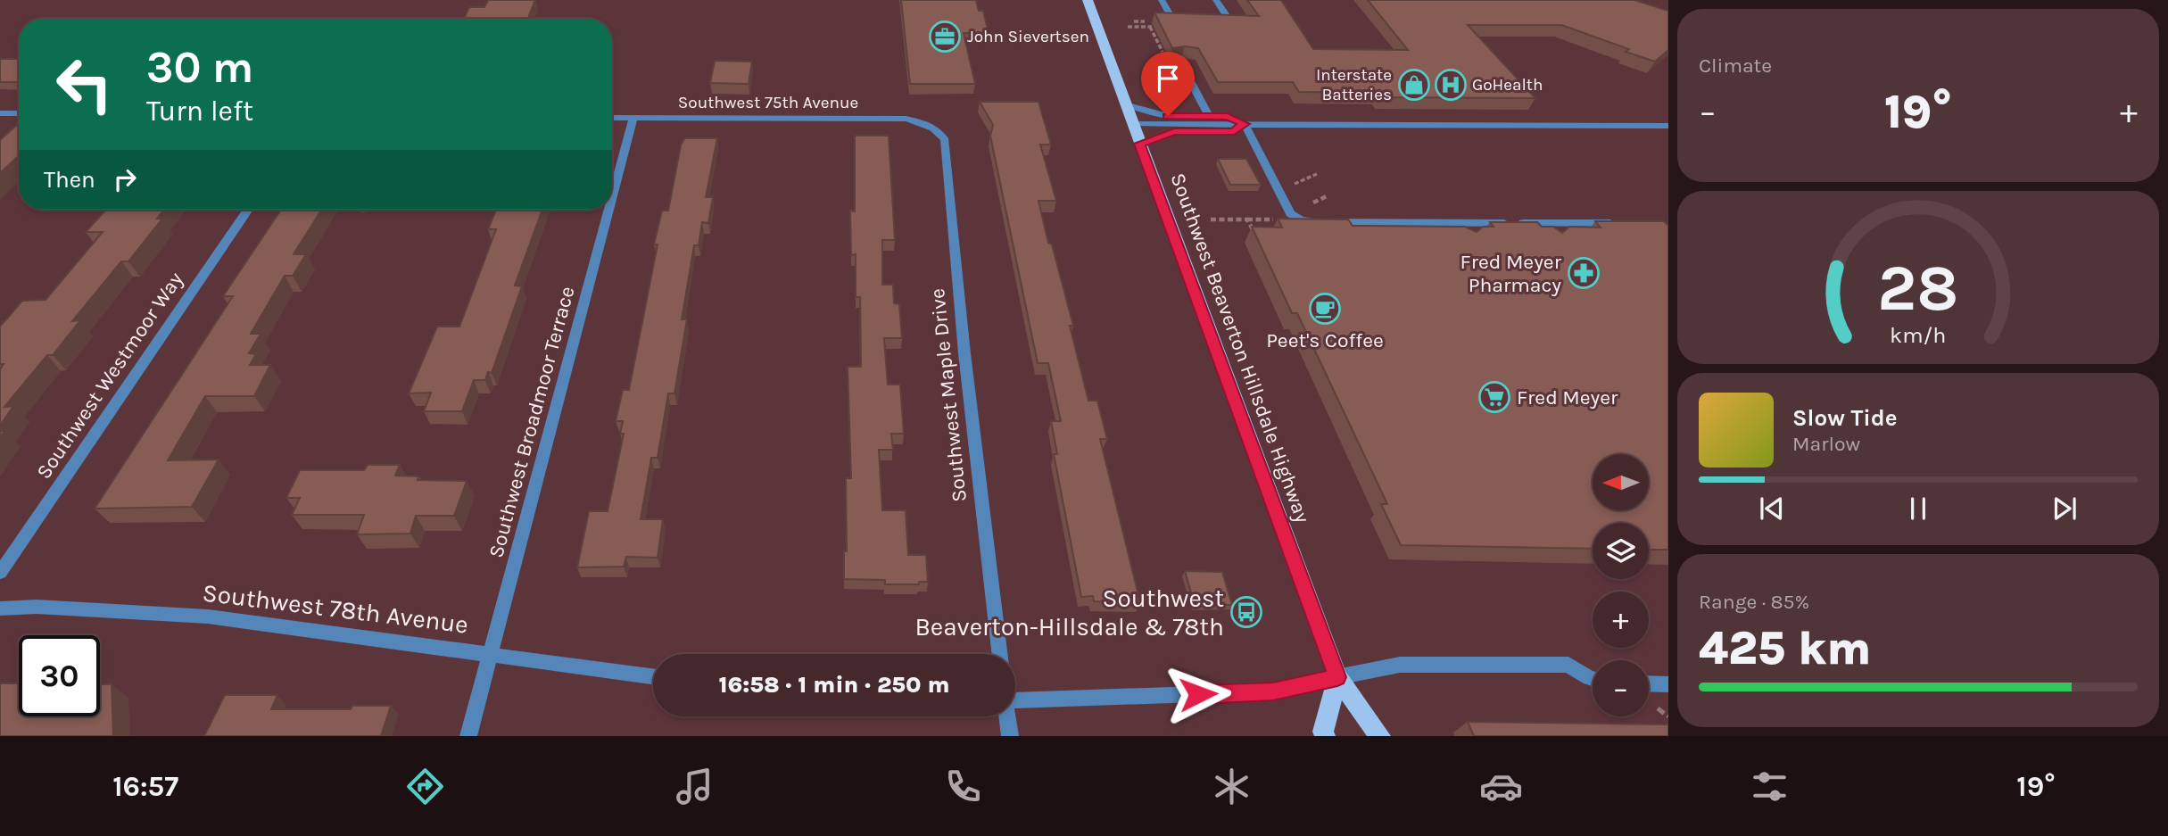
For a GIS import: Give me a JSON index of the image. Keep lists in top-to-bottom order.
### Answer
{
  "streets": {
    "main road": ["Southwest Beaverton Hillsdale Highway"],
    "street": [
      "Southwest 75th Avenue",
      "Southwest Westmoor Way",
      "Southwest Maple Drive",
      "Southwest Broadmoor Terrace",
      "Southwest 78th Avenue"
    ]
  },
  "crossings": [
    ["Southwest 75th Avenue", "Southwest Maple Drive"],
    ["Southwest 75th Avenue", "Southwest Broadmoor Terrace"],
    ["Southwest Broadmoor Terrace", "Southwest 78th Avenue"]
  ],
  "places": {
    "office": ["John Sievertsen"],
    "shop": ["Interstate Batteries"],
    "hospital": ["GoHealth"],
    "pharmacy": ["Fred Meyer Pharmacy"],
    "cafe": ["Peet's Coffee"],
    "supermarket": ["Fred Meyer"],
    "bus stop": ["Southwest Beaverton-Hillsdale & 78th"]
  },
  "north": "left",
  "page": {
    "tile": [
      "Climate",
      ["Range · 85%", "425 km"]
    ],
    "turn": ["30 m", "Turn left"],
    "heat": ["−", "19°", "+"],
    "then": "Then",
    "song": ["Slow Tide", "Marlow"],
    "map_buttons": ["+", "−"],
    "limit": "30",
    "trip": "16:58 · 1 min · 250 m",
    "tabs": ["16:57", "19°"],
    "gauge": ["28", "km/h"]
  }
}
